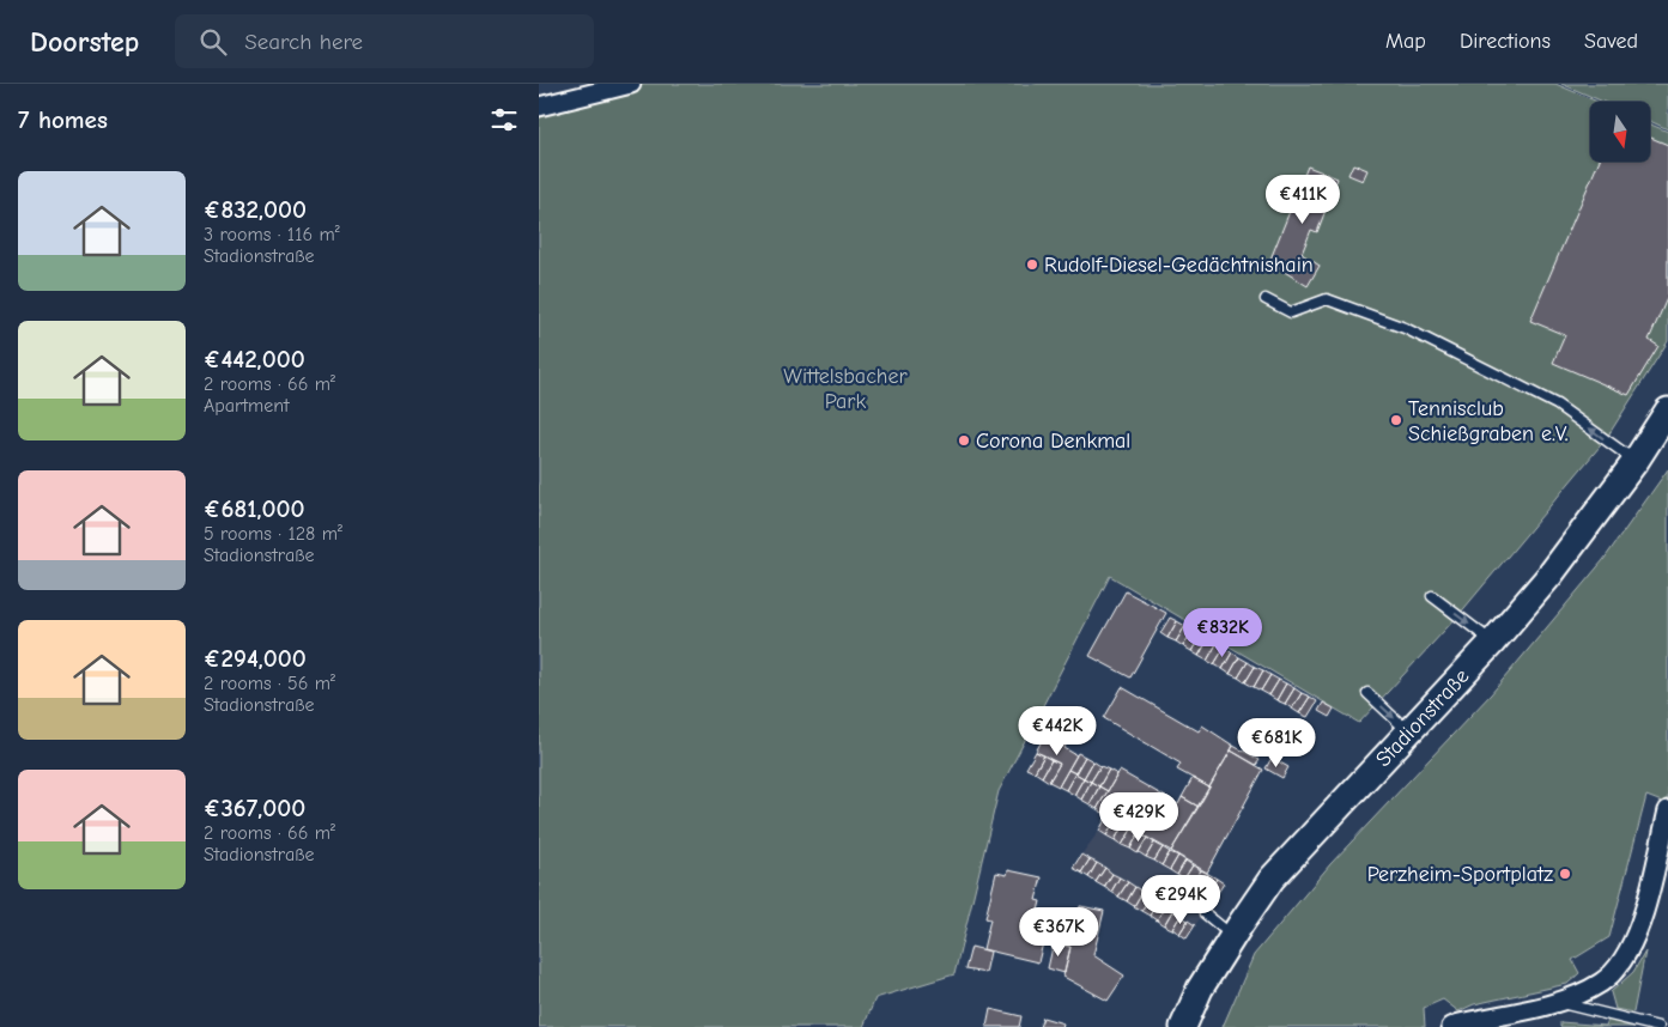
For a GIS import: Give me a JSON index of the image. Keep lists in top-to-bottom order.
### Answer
{
  "streets": {
    "street": ["Stadionstraße"]
  },
  "parks": ["Wittelsbacher Park"],
  "places": [
    "Rudolf-Diesel-Gedächtnishain",
    "Tennisclub Schießgraben e.V.",
    "Corona Denkmal",
    "Perzheim-Sportplatz"
  ],
  "north": "bottom",
  "page": {
    "header": "Doorstep",
    "search": "Search here",
    "nav": ["Map", "Directions", "Saved"],
    "heading": "7 homes",
    "list": [
      {
        "name": "€832,000",
        "note": "3 rooms · 116 m² · Stadionstraße"
      },
      {
        "name": "€442,000",
        "note": "2 rooms · 66 m² · Apartment"
      },
      {
        "name": "€681,000",
        "note": "5 rooms · 128 m² · Stadionstraße"
      },
      {
        "name": "€294,000",
        "note": "2 rooms · 56 m² · Stadionstraße"
      },
      {
        "name": "€367,000",
        "note": "2 rooms · 66 m² · Stadionstraße"
      }
    ],
    "price": [
      "€411K",
      "€832K",
      "€442K",
      "€681K",
      "€429K",
      "€294K",
      "€367K"
    ]
  }
}
